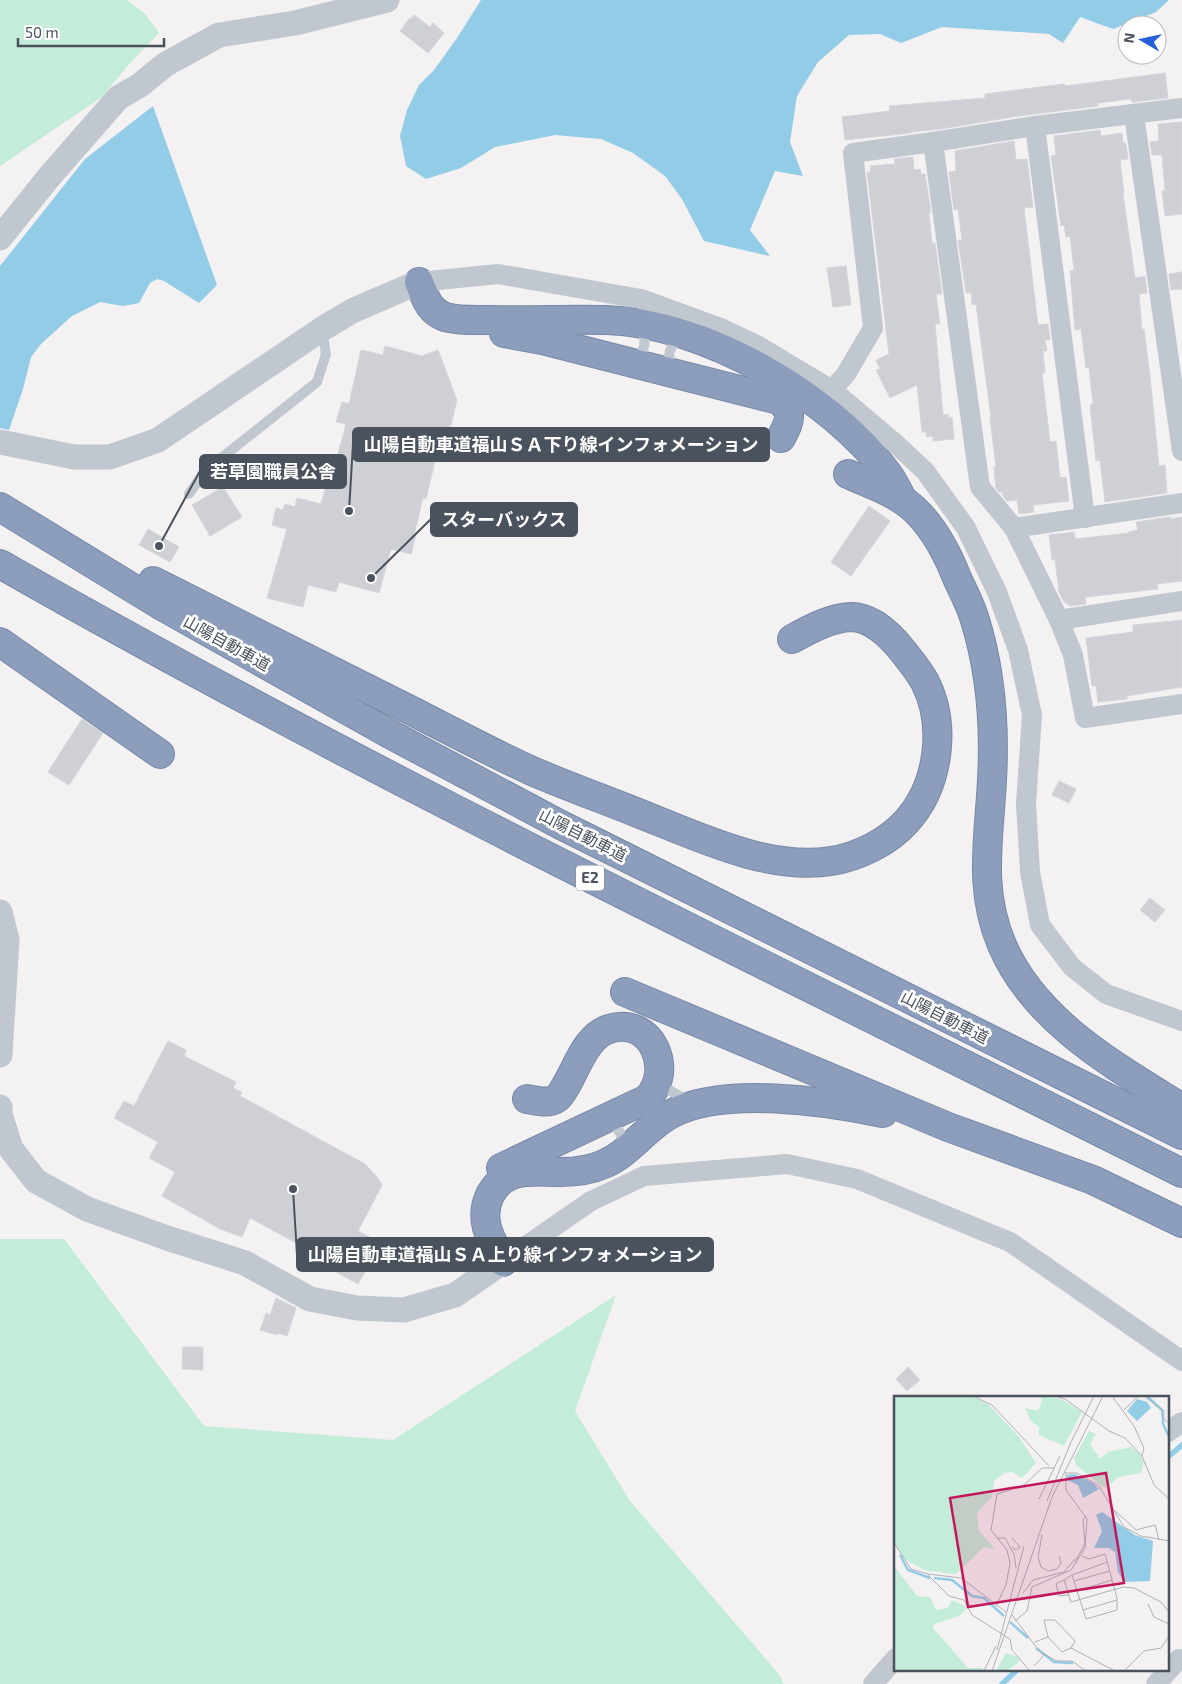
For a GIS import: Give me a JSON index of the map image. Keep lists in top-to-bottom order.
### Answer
{
  "streets": {
    "highway": ["山陽自動車道", "E2"]
  },
  "places": [
    "山陽自動車道福山ＳＡ下り線インフォメーション",
    "若草園職員公舎",
    "スターバックス",
    "山陽自動車道福山ＳＡ上り線インフォメーション"
  ],
  "scale_bar": "50 m",
  "north": "left"
}
